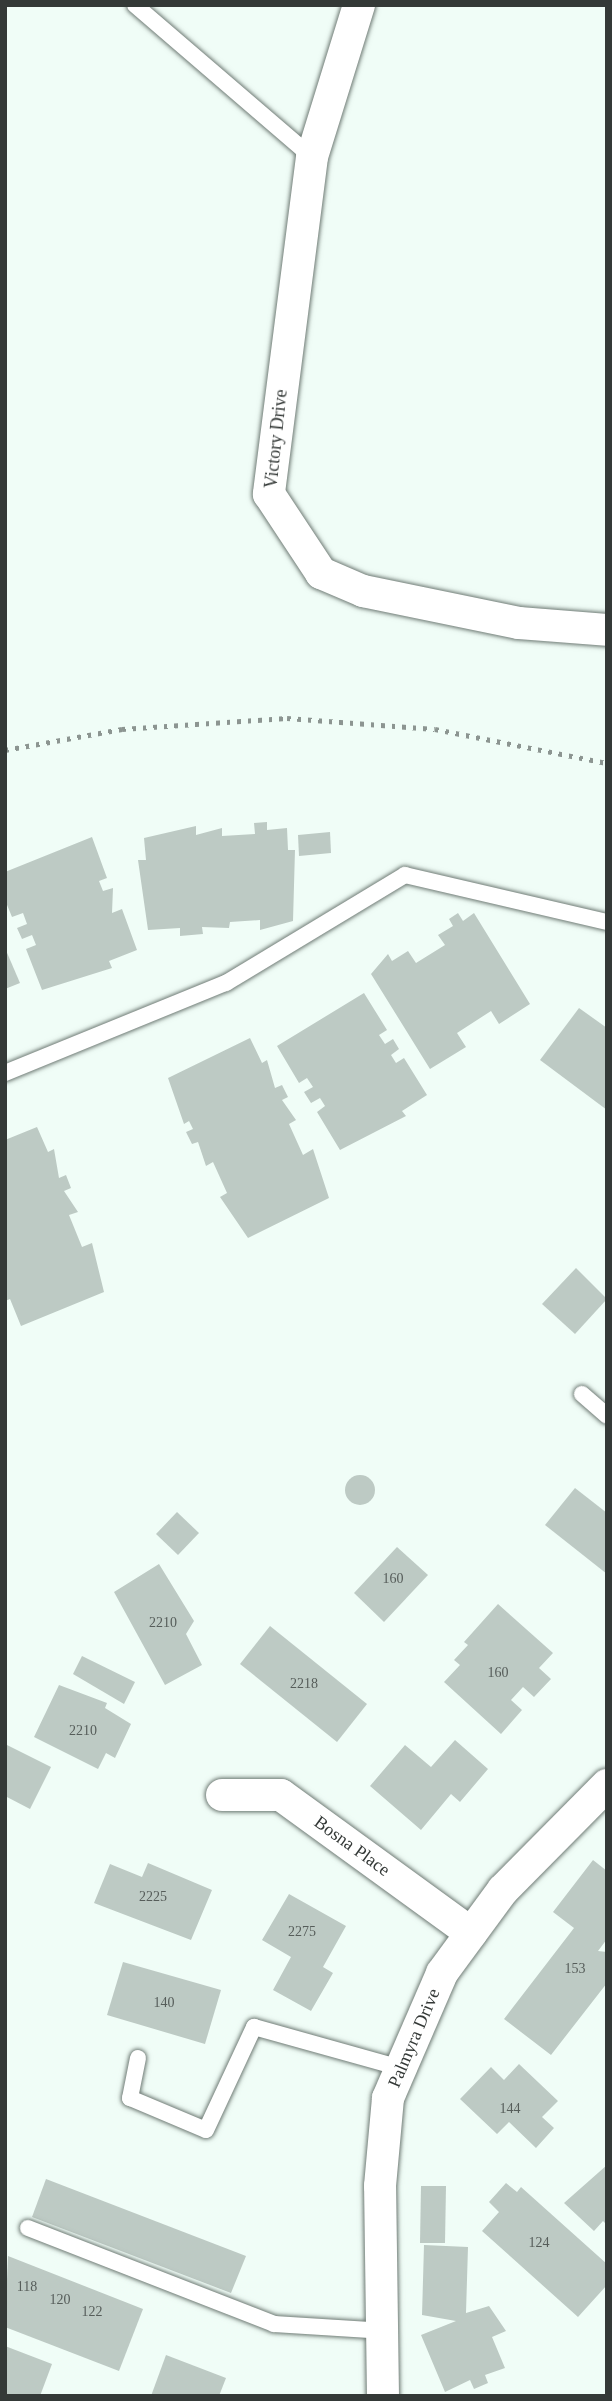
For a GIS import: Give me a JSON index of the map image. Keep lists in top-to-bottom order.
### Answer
{
  "streets": {
    "street": ["Victory Drive", "Bosna Place", "Palmyra Drive"]
  },
  "crossings": [
    ["Bosna Place", "Palmyra Drive"]
  ],
  "house_numbers": [
    "160",
    "2210",
    "160",
    "2218",
    "2210",
    "2225",
    "2275",
    "153",
    "140",
    "144",
    "124",
    "118",
    "120",
    "122"
  ]
}
